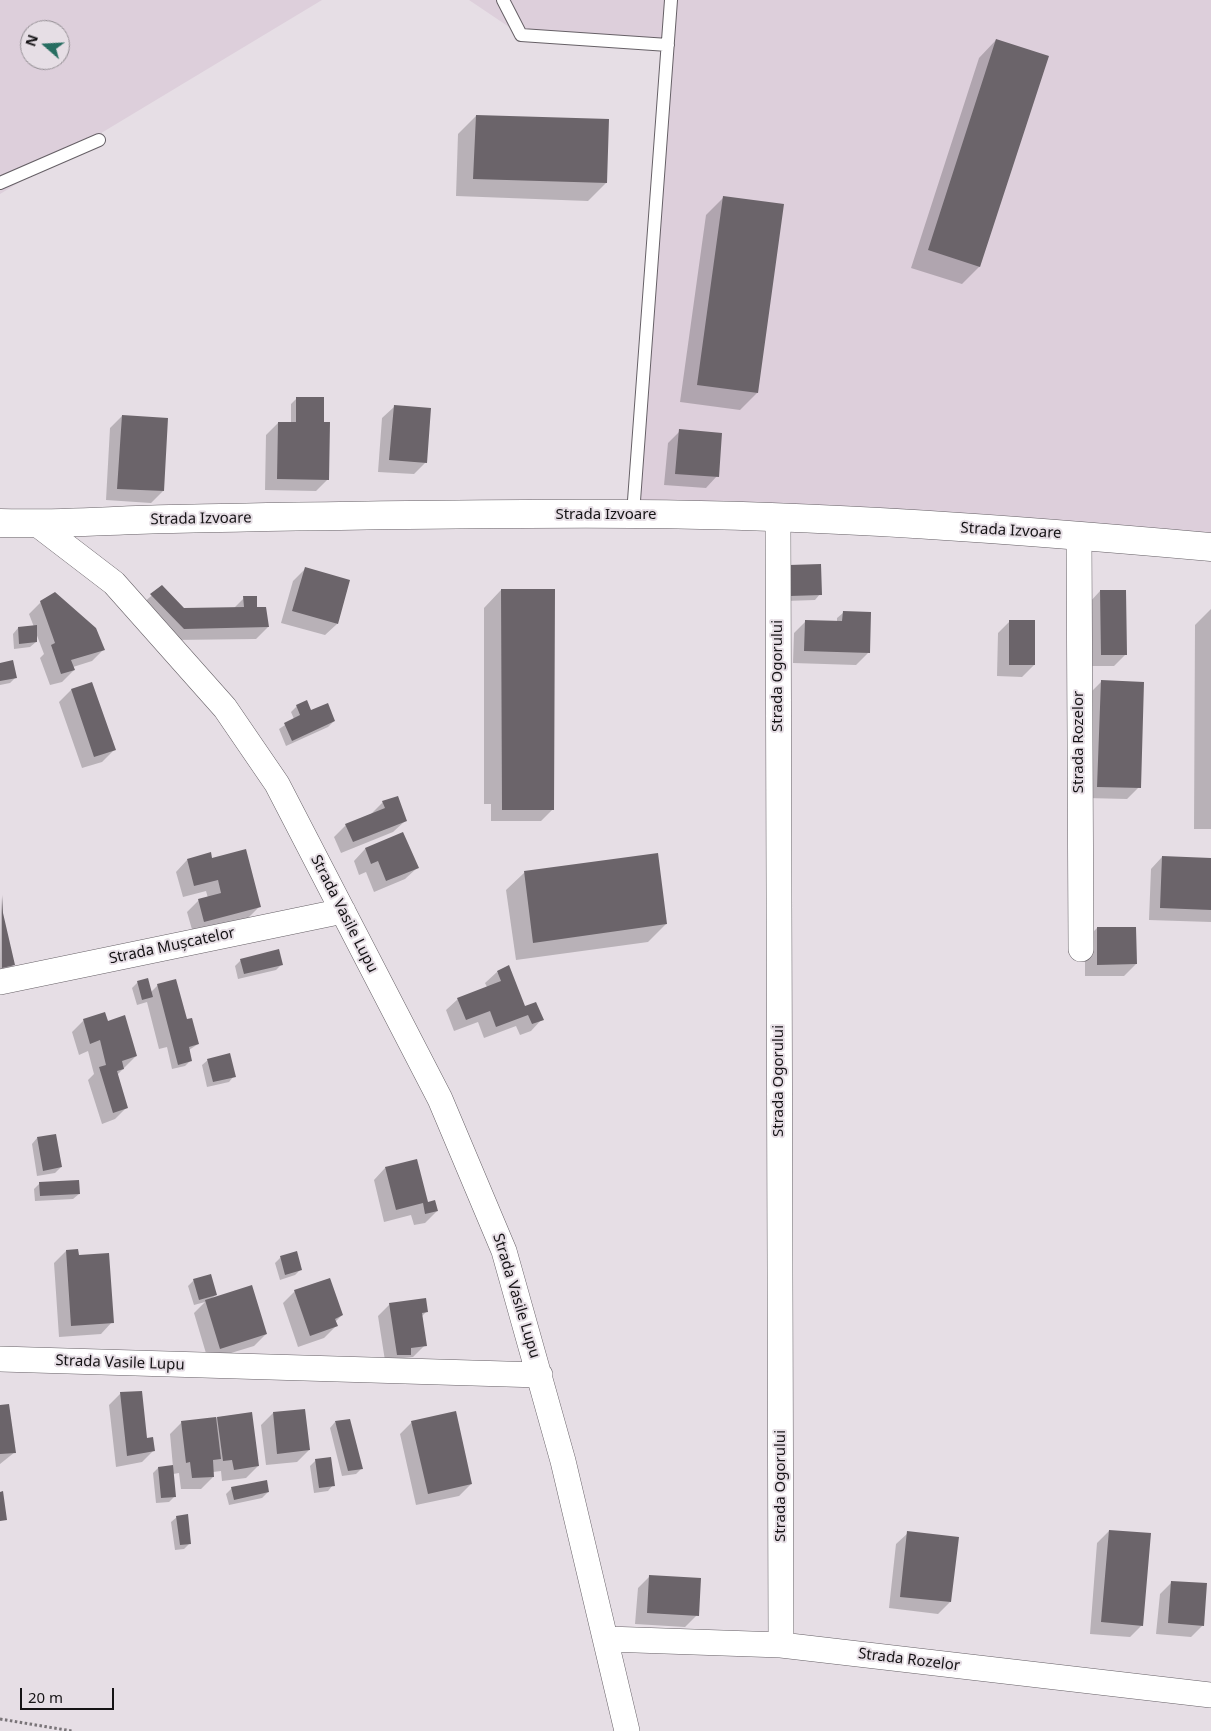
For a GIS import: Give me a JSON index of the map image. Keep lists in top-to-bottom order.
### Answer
{
  "streets": {
    "main road": ["Strada Izvoare"],
    "street": [
      "Strada Ogorului",
      "Strada Rozelor",
      "Strada Vasile Lupu",
      "Strada Mușcatelor"
    ]
  },
  "crossings": [
    ["Strada Izvoare", "Strada Ogorului"],
    ["Strada Izvoare", "Strada Rozelor"],
    ["Strada Izvoare", "Strada Vasile Lupu"],
    ["Strada Ogorului", "Strada Rozelor"],
    ["Strada Rozelor", "Strada Vasile Lupu"],
    ["Strada Vasile Lupu", "Strada Mușcatelor"]
  ],
  "scale_bar": "20 m",
  "north": "left"
}
